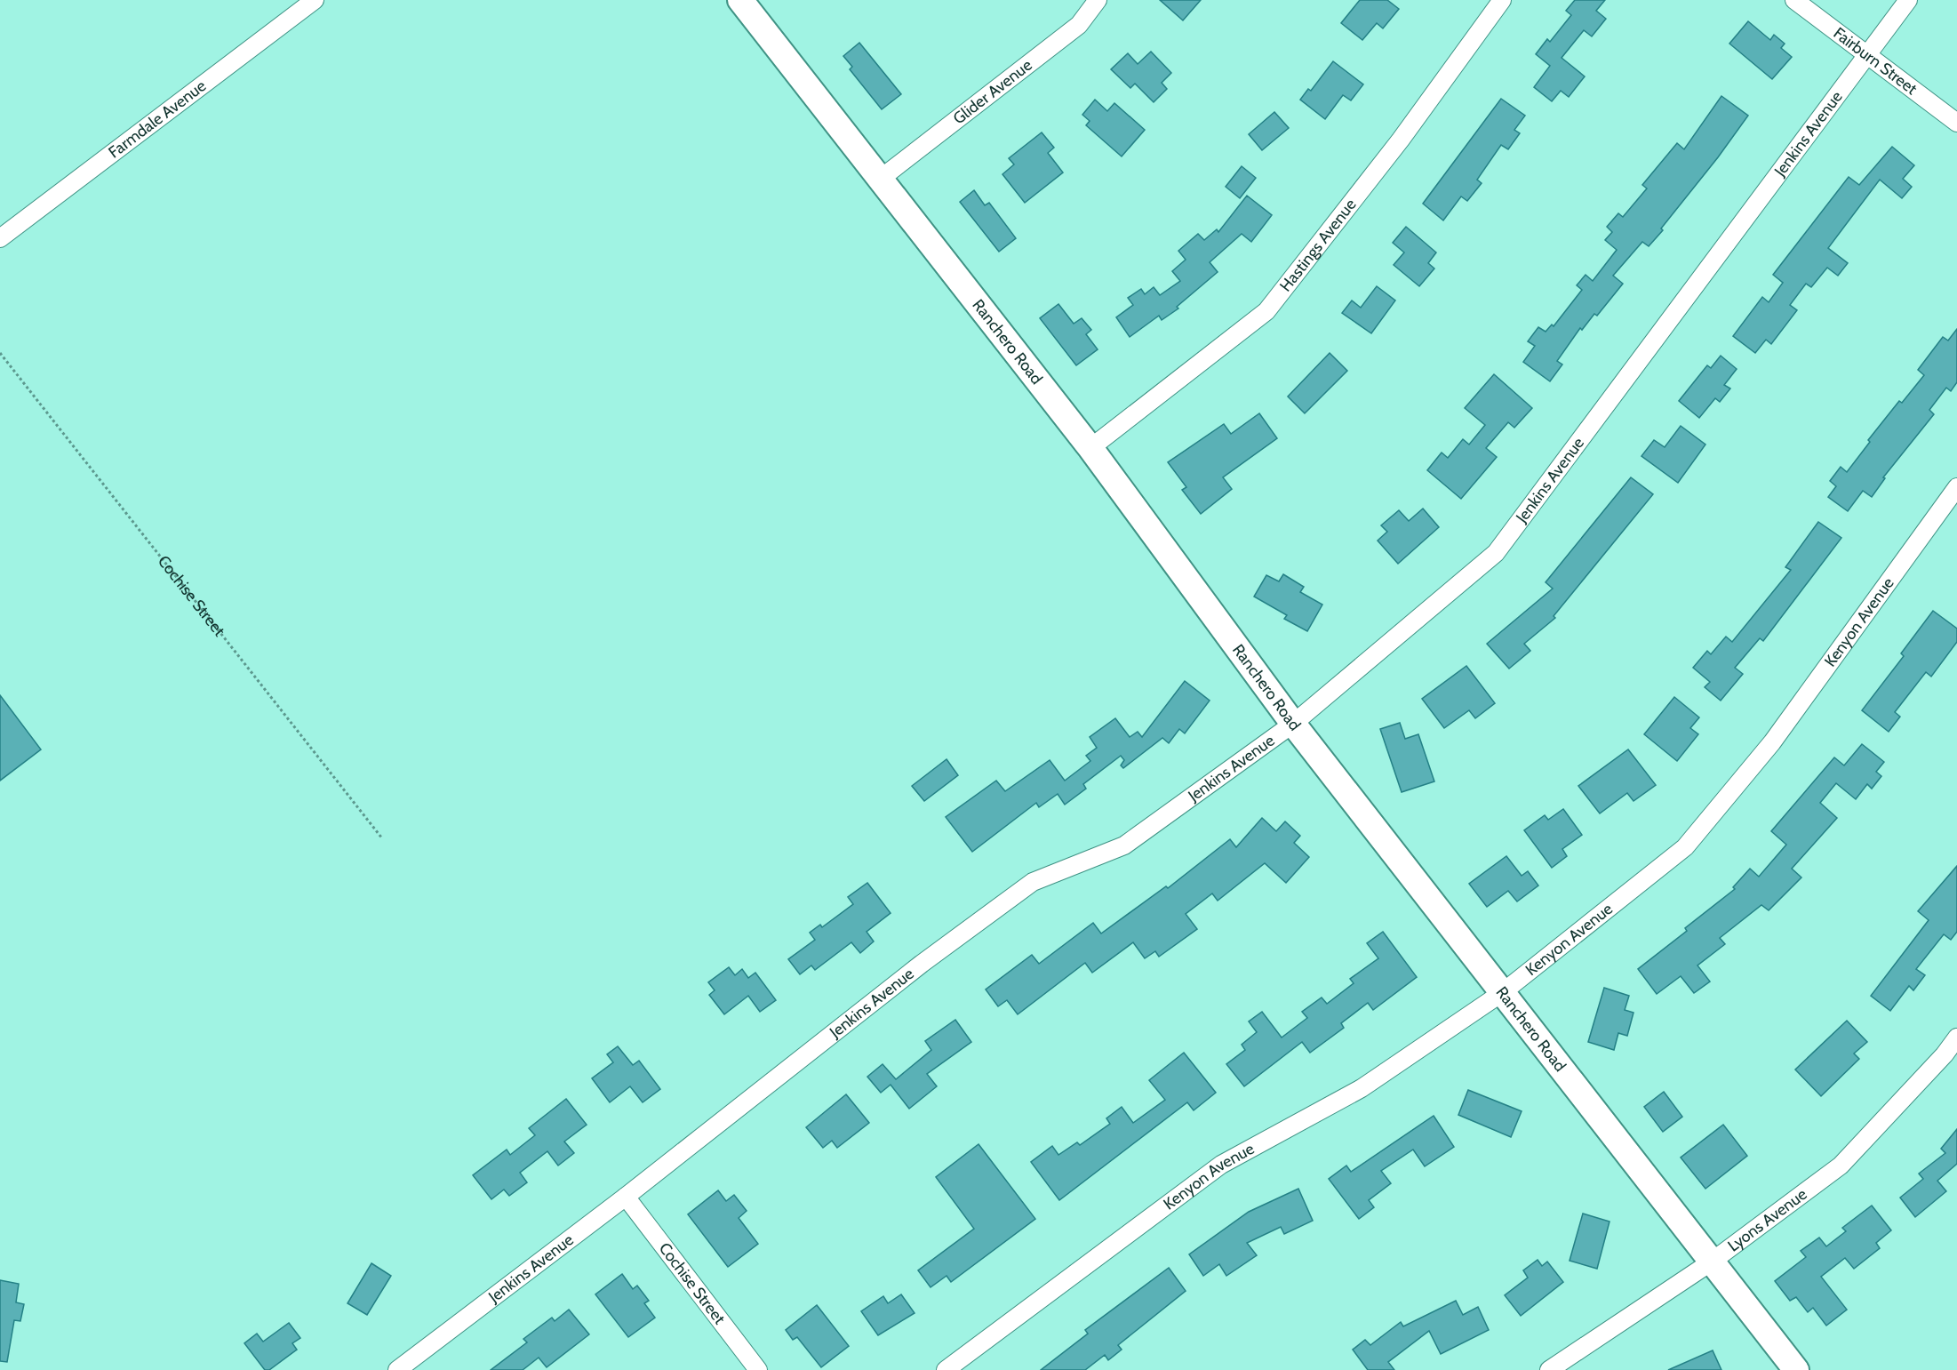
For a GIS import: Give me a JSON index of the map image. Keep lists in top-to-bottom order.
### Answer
{
  "streets": {
    "main road": ["Ranchero Road"],
    "street": [
      "Fairburn Street",
      "Glider Avenue",
      "Farmdale Avenue",
      "Jenkins Avenue",
      "Hastings Avenue",
      "Cochise Street",
      "Kenyon Avenue",
      "Lyons Avenue"
    ]
  },
  "crossings": [
    ["Fairburn Street", "Jenkins Avenue"],
    ["Glider Avenue", "Ranchero Road"],
    ["Jenkins Avenue", "Ranchero Road"],
    ["Jenkins Avenue", "Cochise Street"],
    ["Hastings Avenue", "Ranchero Road"],
    ["Ranchero Road", "Kenyon Avenue"],
    ["Ranchero Road", "Lyons Avenue"]
  ]
}
